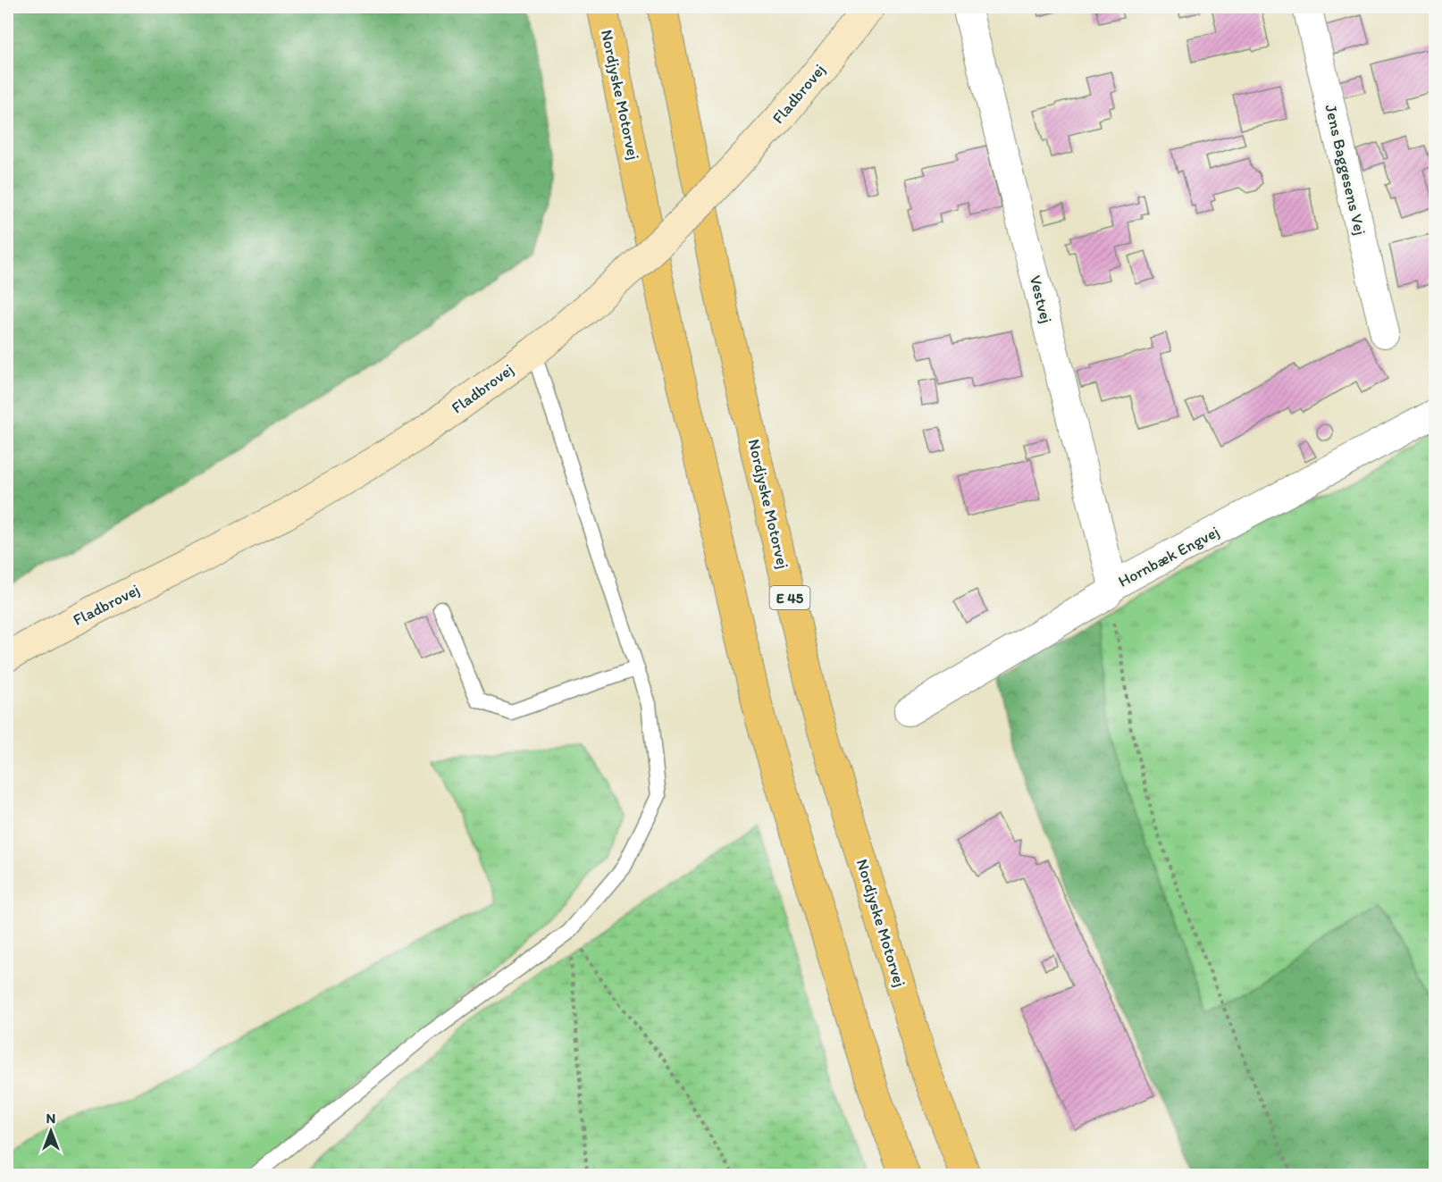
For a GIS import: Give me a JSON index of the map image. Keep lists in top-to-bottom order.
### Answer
{
  "streets": {
    "highway": ["Nordjyske Motorvej", "E 45"],
    "main road": ["Fladbrovej"],
    "street": ["Jens Baggesens Vej", "Vestvej", "Hornbæk Engvej"]
  },
  "crossings": [
    ["Vestvej", "Hornbæk Engvej"]
  ],
  "north": "top"
}
